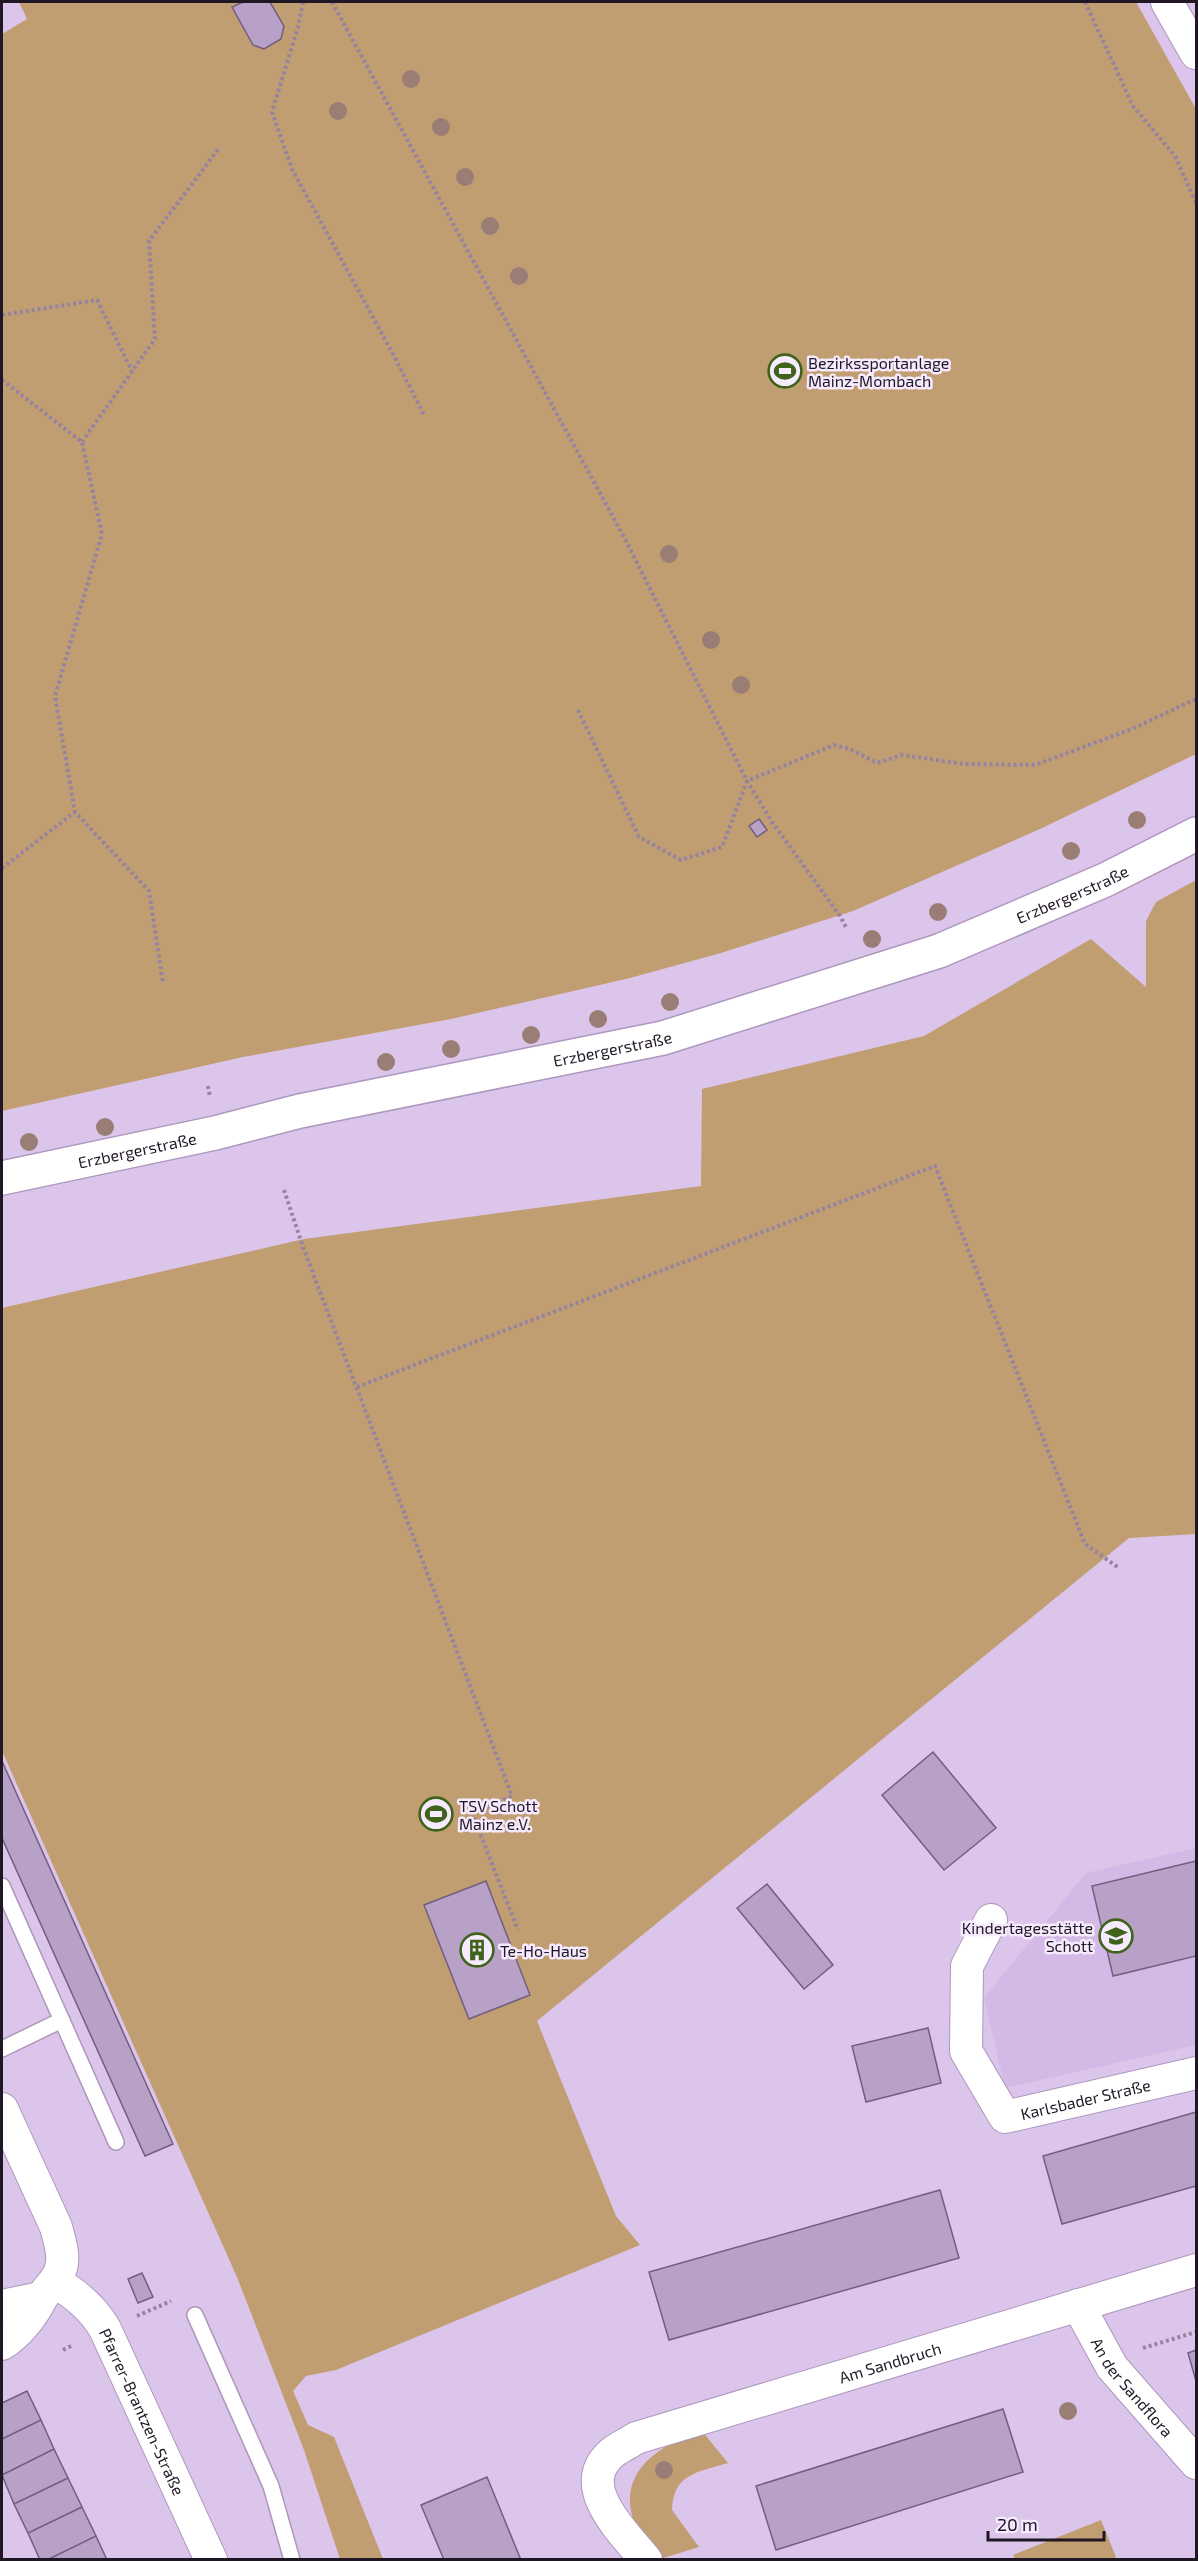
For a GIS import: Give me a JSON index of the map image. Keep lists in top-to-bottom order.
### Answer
{
  "streets": {
    "main road": ["Erzbergerstraße"],
    "street": [
      "Karlsbader Straße",
      "Am Sandbruch",
      "An der Sandflora",
      "Pfarrer-Brantzen-Straße"
    ]
  },
  "crossings": [
    ["Am Sandbruch", "An der Sandflora"]
  ],
  "places": {
    "sports": ["Bezirkssportanlage Mainz-Mombach", "TSV Schott Mainz e.V."],
    "school or university": ["Kindertagesstätte Schott"],
    "building": ["Te-Ho-Haus"]
  },
  "scale_bar": "20 m"
}
